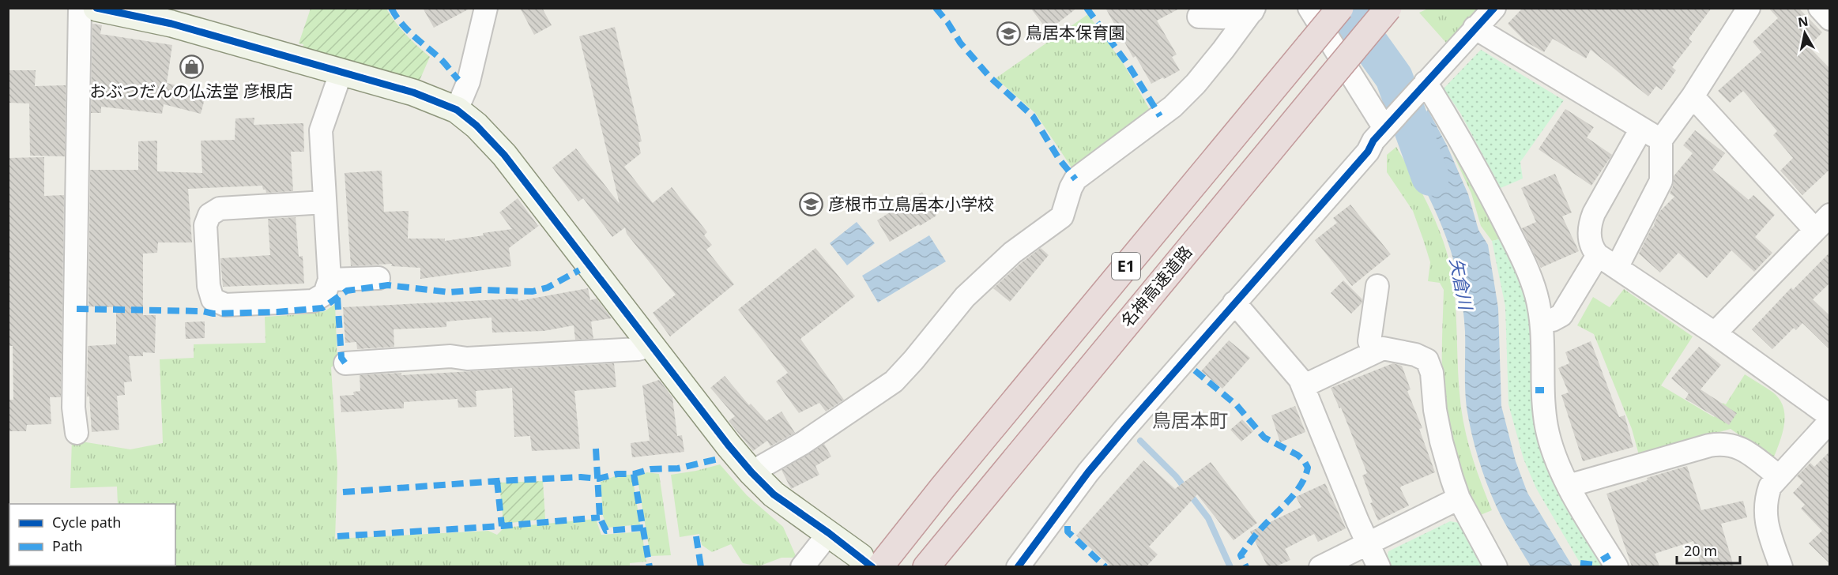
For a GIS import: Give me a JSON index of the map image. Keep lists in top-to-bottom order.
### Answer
{
  "streets": {
    "highway": ["E1", "名神高速道路"]
  },
  "districts": ["鳥居本町"],
  "water": ["矢倉川"],
  "places": {
    "school or university": ["鳥居本保育園", "彦根市立鳥居本小学校"],
    "shop": ["おぶつだんの仏法堂 彦根店"]
  },
  "legend": ["Cycle path", "Path"],
  "scale_bar": "20 m",
  "north": "top"
}
